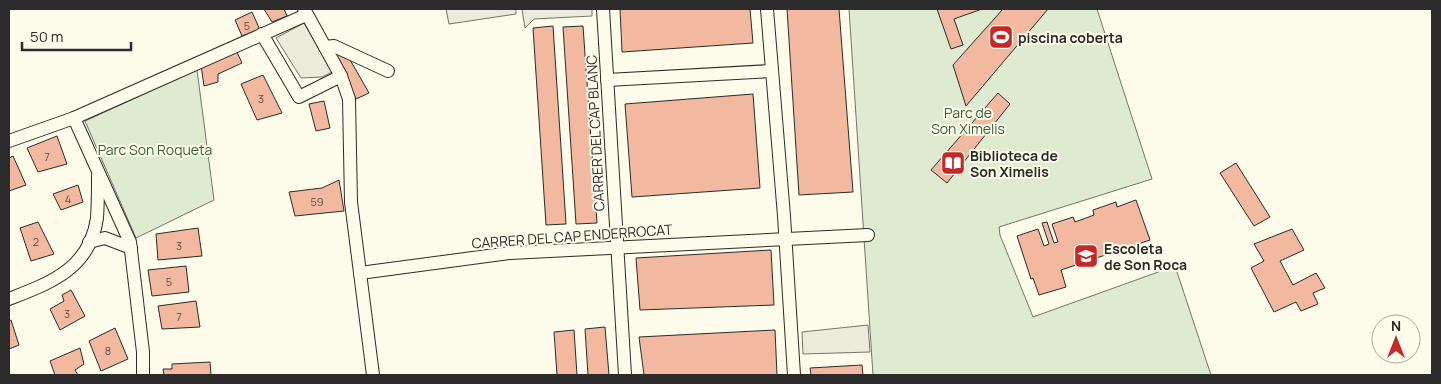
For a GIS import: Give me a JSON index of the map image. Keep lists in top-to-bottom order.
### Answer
{
  "streets": {
    "street": ["CARRER DEL CAP BLANC", "CARRER DEL CAP ENDERROCAT"]
  },
  "crossings": [
    ["CARRER DEL CAP BLANC", "CARRER DEL CAP ENDERROCAT"]
  ],
  "parks": ["Parc de Son Ximelis", "Parc Son Roqueta"],
  "places": {
    "sports": ["piscina coberta"],
    "library": ["Biblioteca de Son Ximelis"],
    "school or university": ["Escoleta de Son Roca"]
  },
  "house_numbers": [
    "5",
    "3",
    "7",
    "4",
    "59",
    "2",
    "3",
    "5",
    "3",
    "7",
    "8"
  ],
  "scale_bar": "50 m",
  "north": "top"
}
